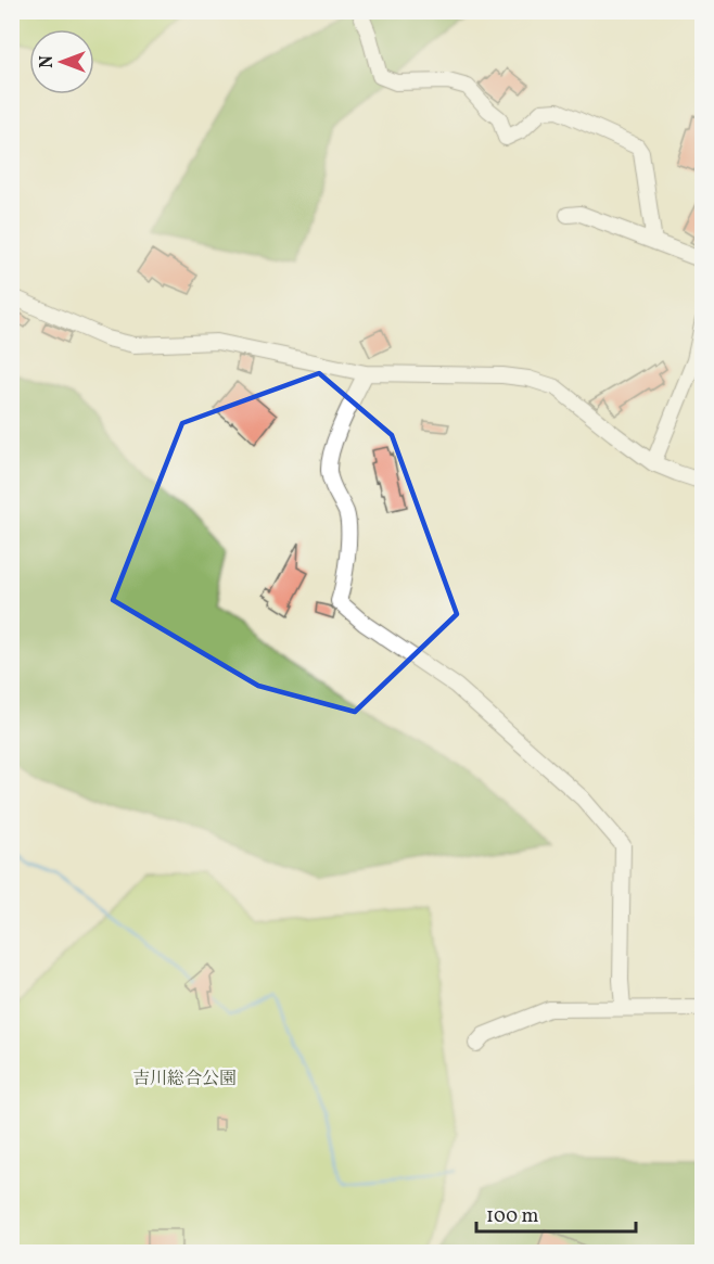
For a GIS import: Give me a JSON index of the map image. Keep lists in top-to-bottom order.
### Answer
{
  "parks": ["吉川総合公園"],
  "scale_bar": "100 m",
  "north": "left"
}
